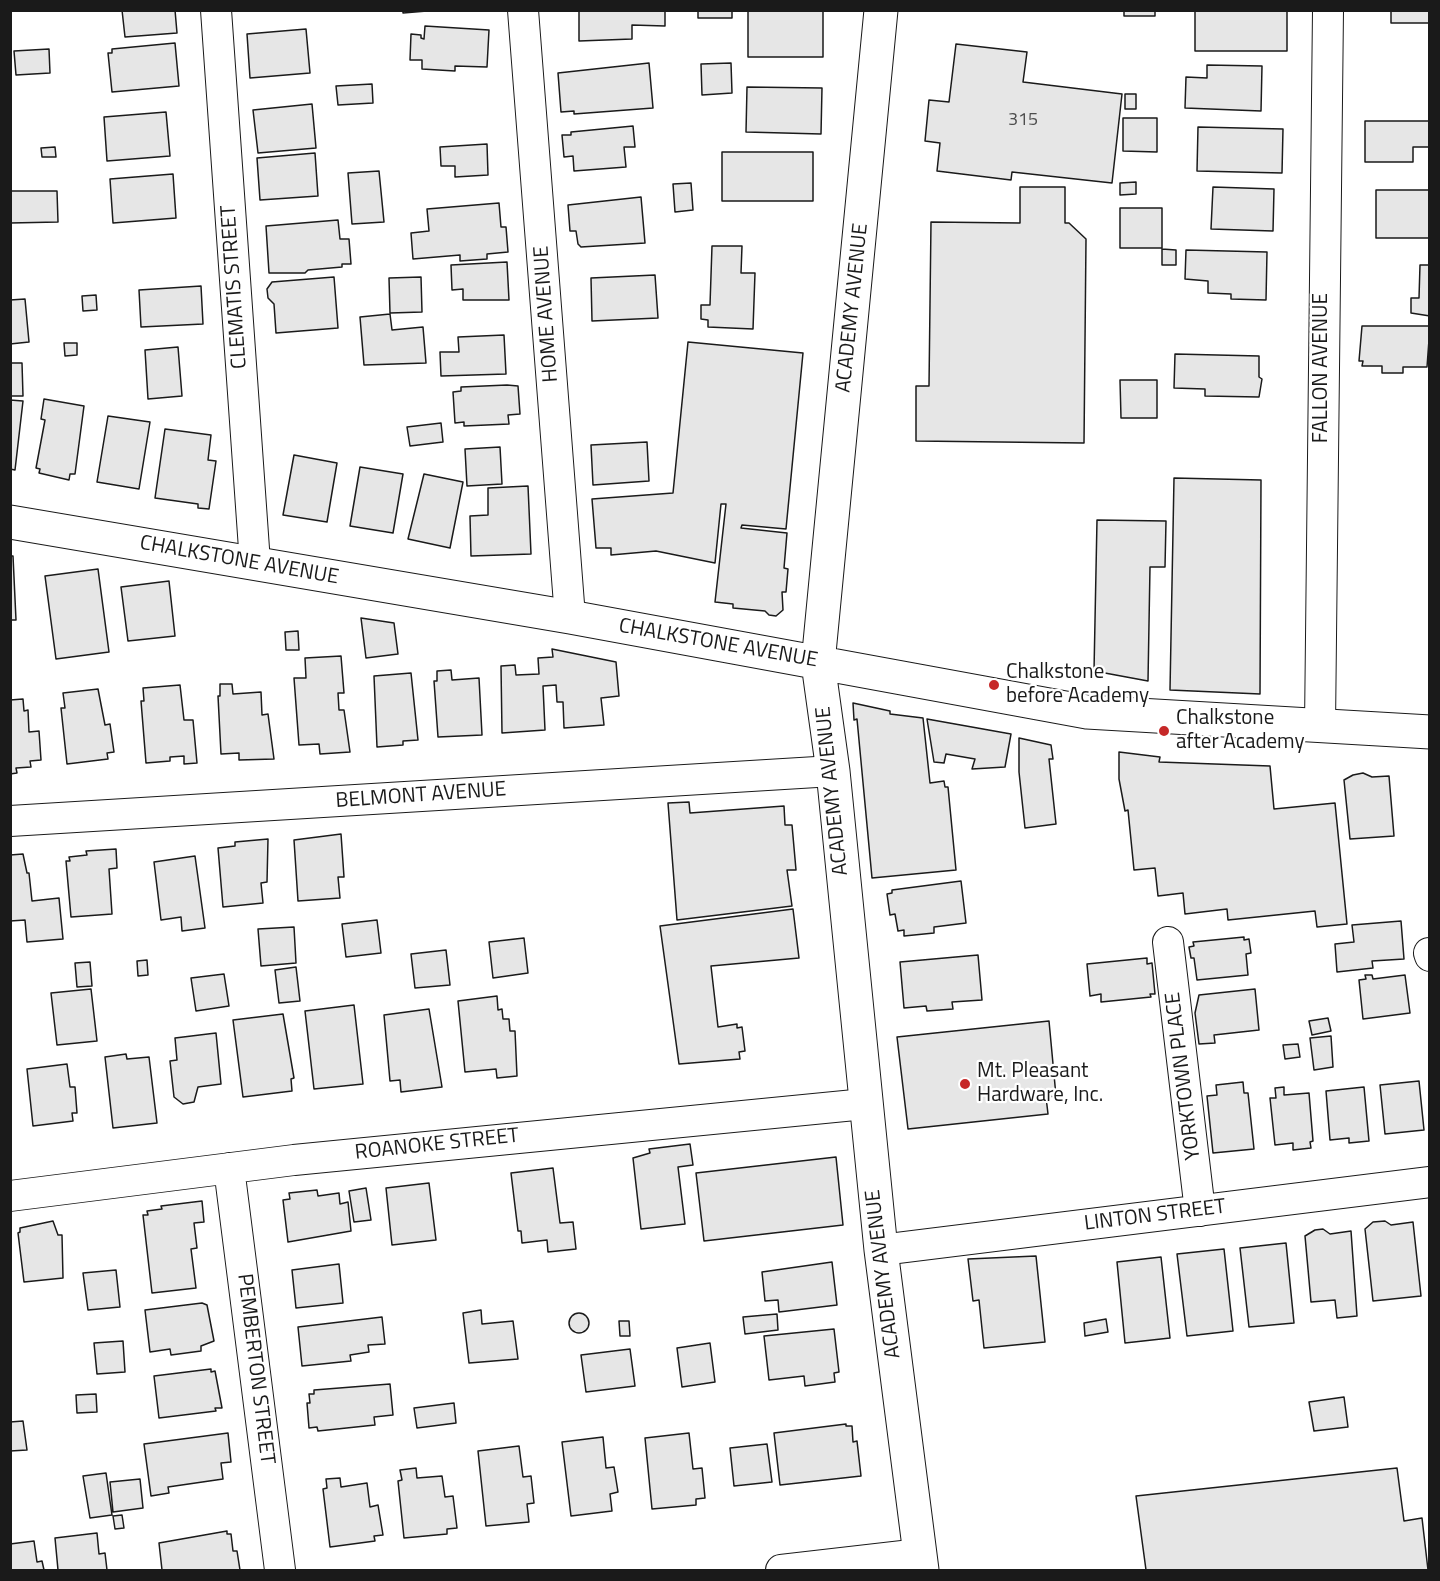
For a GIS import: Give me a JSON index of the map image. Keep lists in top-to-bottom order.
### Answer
{
  "streets": {
    "street": [
      "CLEMATIS STREET",
      "ACADEMY AVENUE",
      "HOME AVENUE",
      "FALLON AVENUE",
      "CHALKSTONE AVENUE",
      "BELMONT AVENUE",
      "YORKTOWN PLACE",
      "ROANOKE STREET",
      "LINTON STREET",
      "PEMBERTON STREET"
    ]
  },
  "crossings": [
    ["CLEMATIS STREET", "CHALKSTONE AVENUE"],
    ["ACADEMY AVENUE", "CHALKSTONE AVENUE"],
    ["ACADEMY AVENUE", "BELMONT AVENUE"],
    ["ACADEMY AVENUE", "ROANOKE STREET"],
    ["ACADEMY AVENUE", "LINTON STREET"],
    ["HOME AVENUE", "CHALKSTONE AVENUE"],
    ["FALLON AVENUE", "CHALKSTONE AVENUE"],
    ["YORKTOWN PLACE", "LINTON STREET"],
    ["ROANOKE STREET", "PEMBERTON STREET"]
  ],
  "places": ["Chalkstone before Academy", "Chalkstone after Academy", "Mt. Pleasant Hardware, Inc."],
  "house_numbers": ["315"]
}
